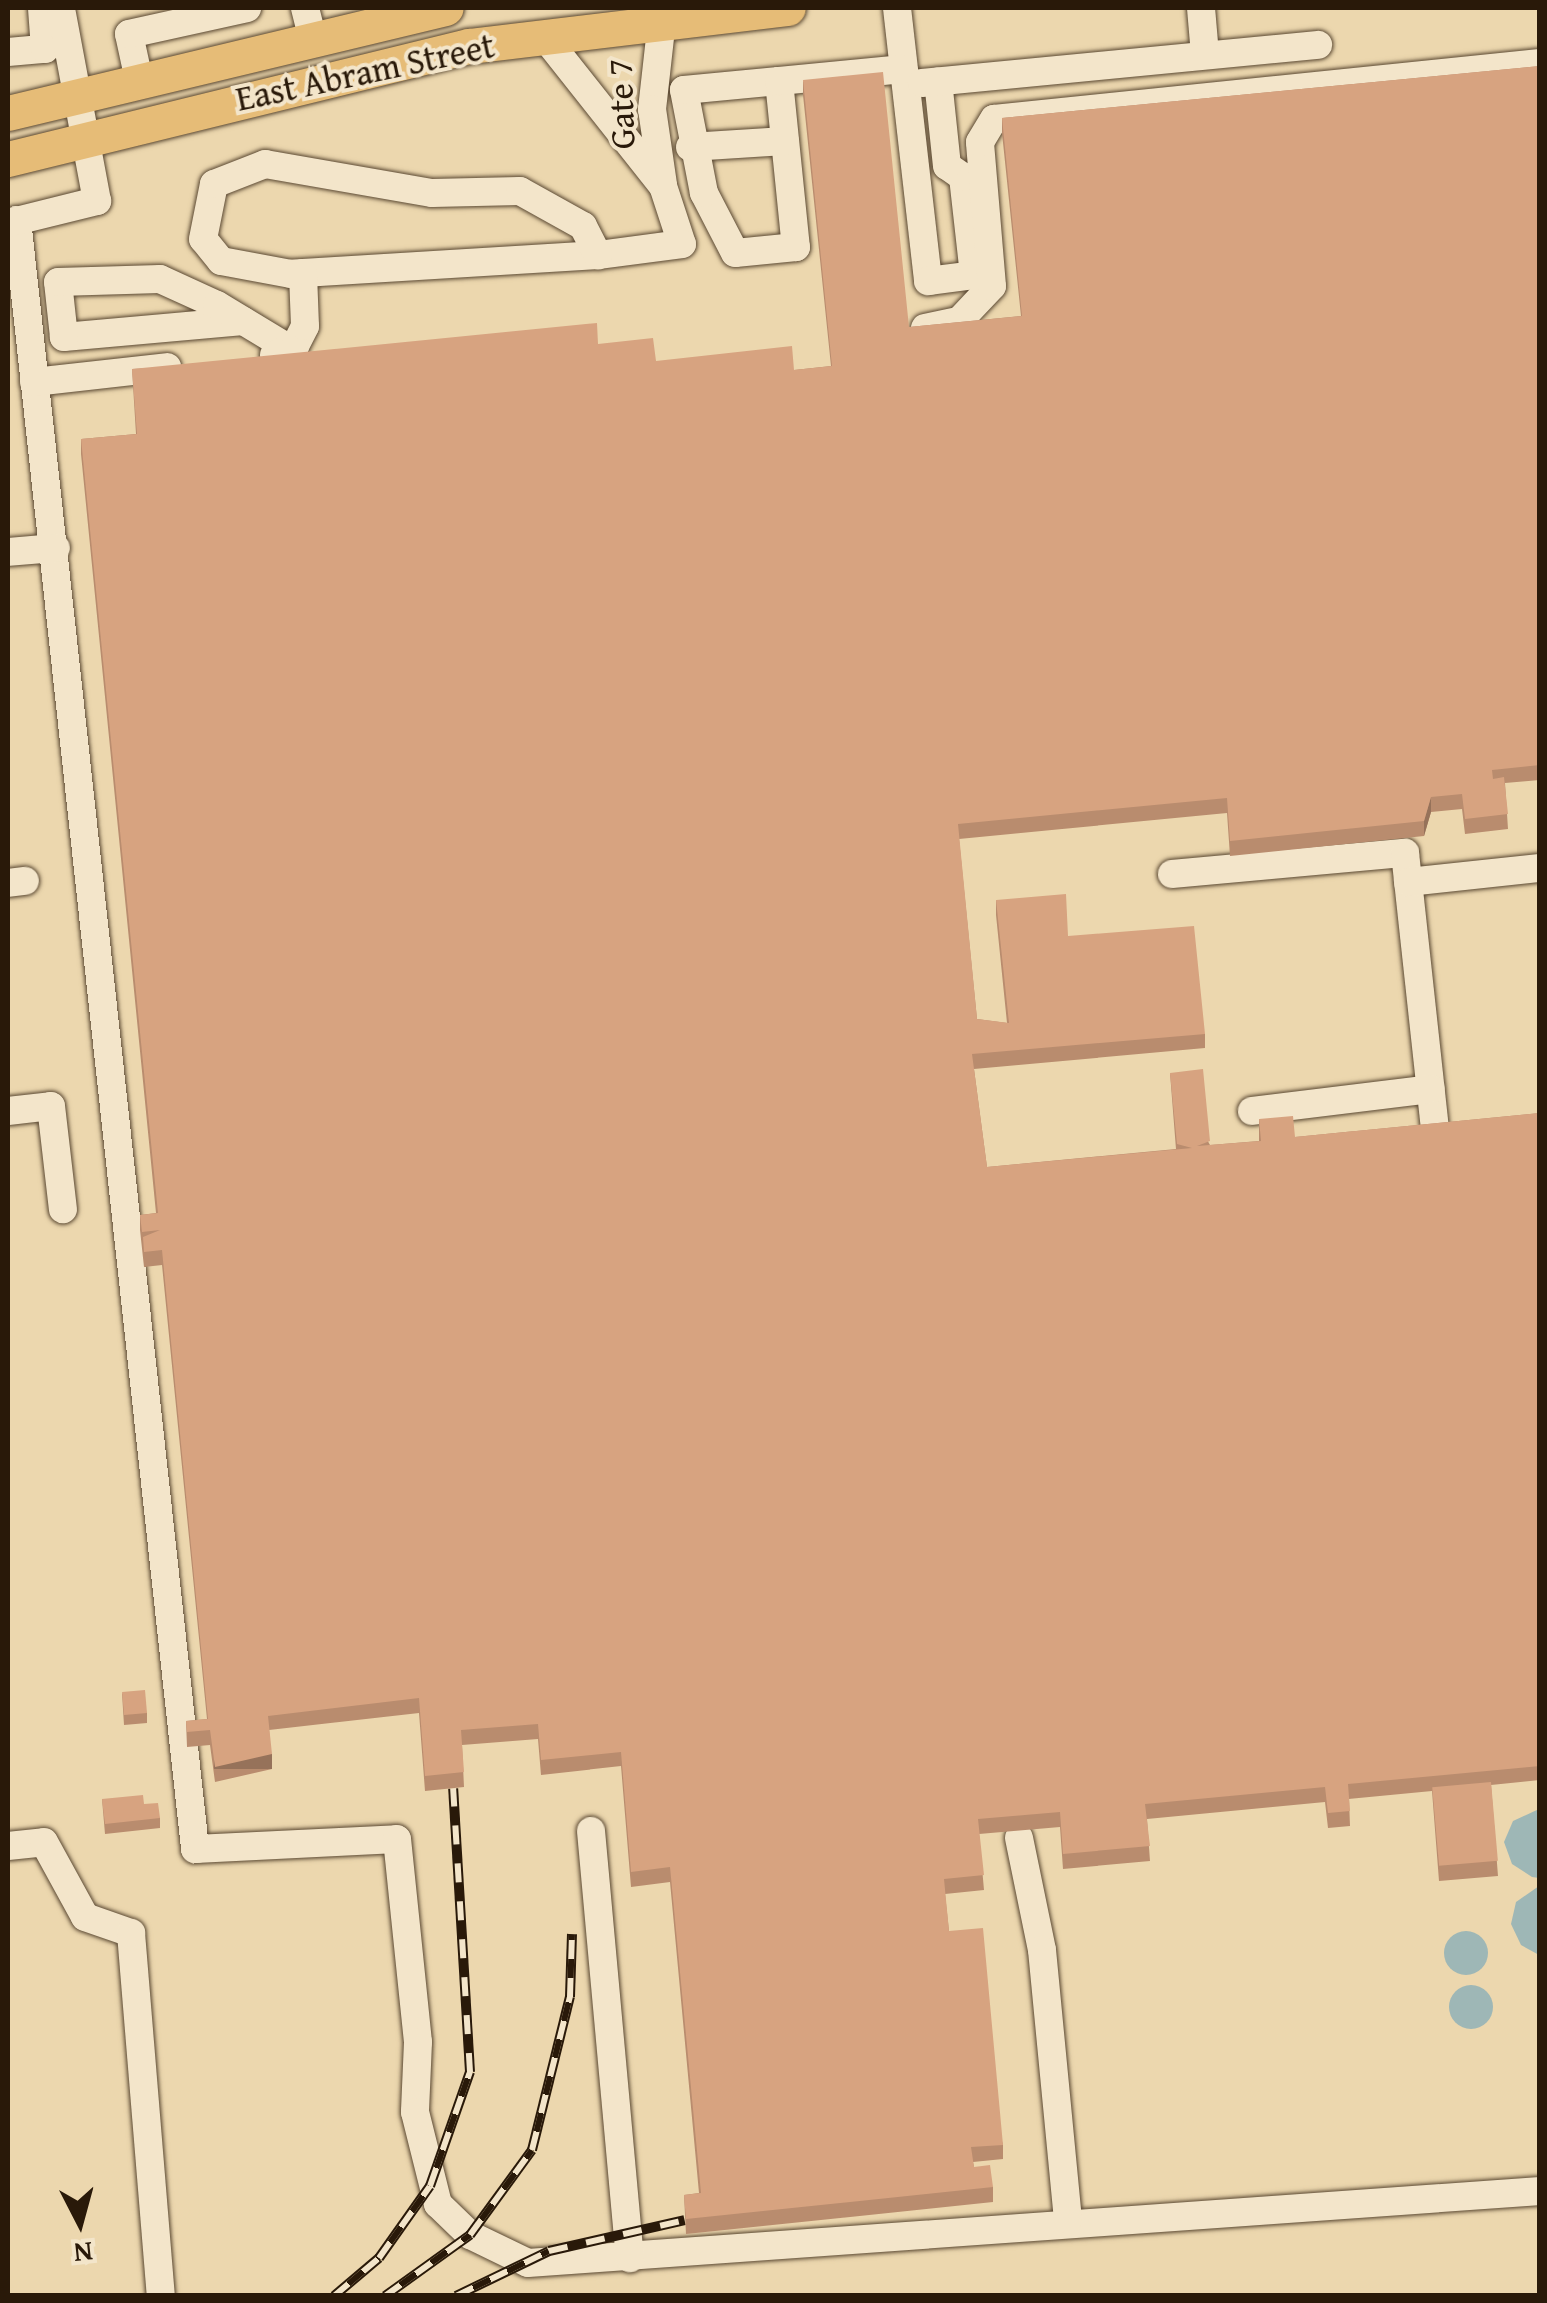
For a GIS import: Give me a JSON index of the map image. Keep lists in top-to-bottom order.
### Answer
{
  "streets": {
    "main road": ["East Abram Street"],
    "lane": ["Gate 7"]
  },
  "crossings": [
    ["East Abram Street", "Gate 7"]
  ],
  "north": "bottom"
}
